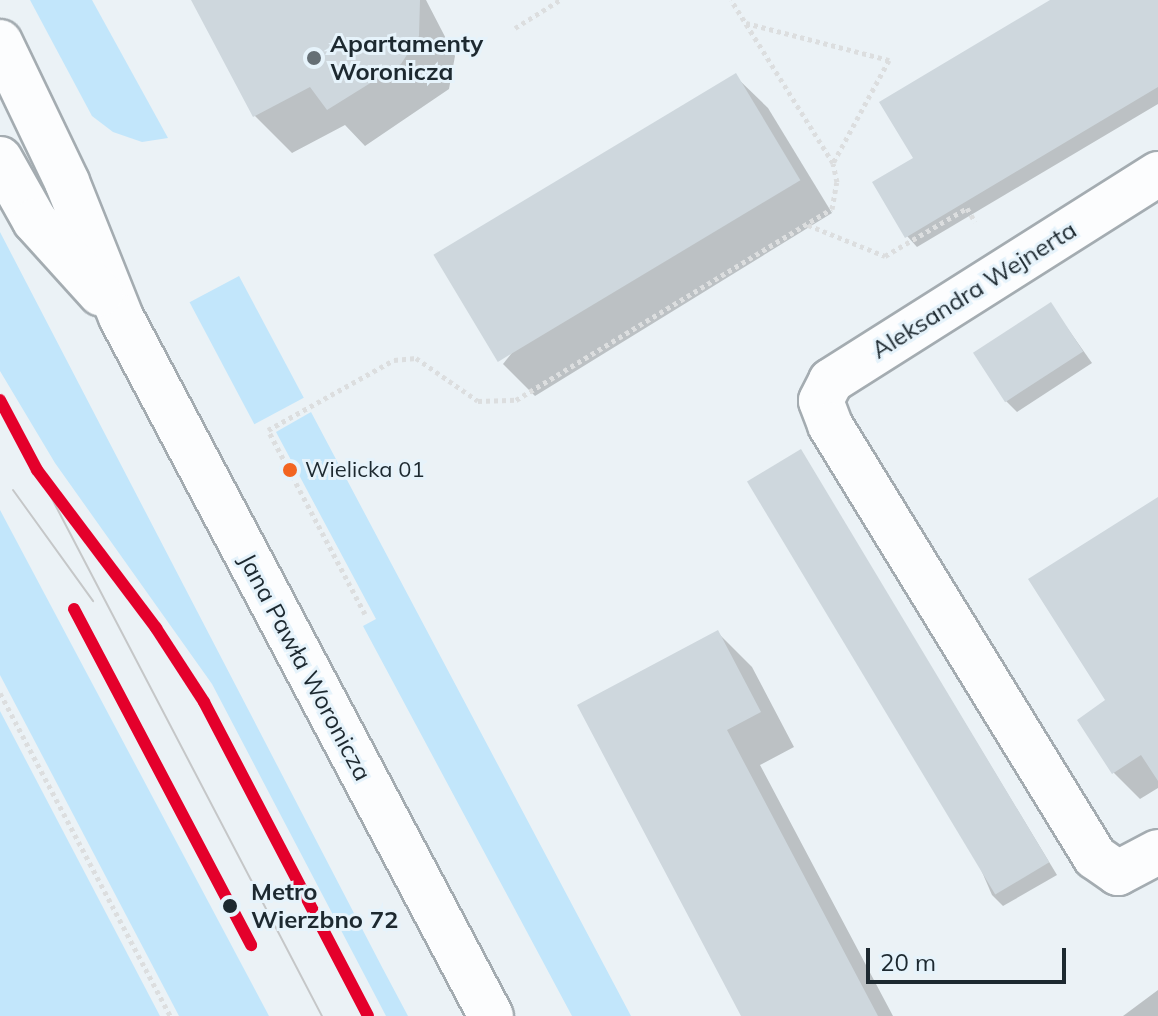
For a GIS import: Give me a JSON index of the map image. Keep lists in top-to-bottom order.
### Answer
{
  "streets": {
    "street": ["Aleksandra Wejnerta", "Jana Pawła Woronicza"]
  },
  "places": ["Apartamenty Woronicza", "Wielicka 01", "Metro Wierzbno 72"],
  "scale_bar": "20 m"
}
